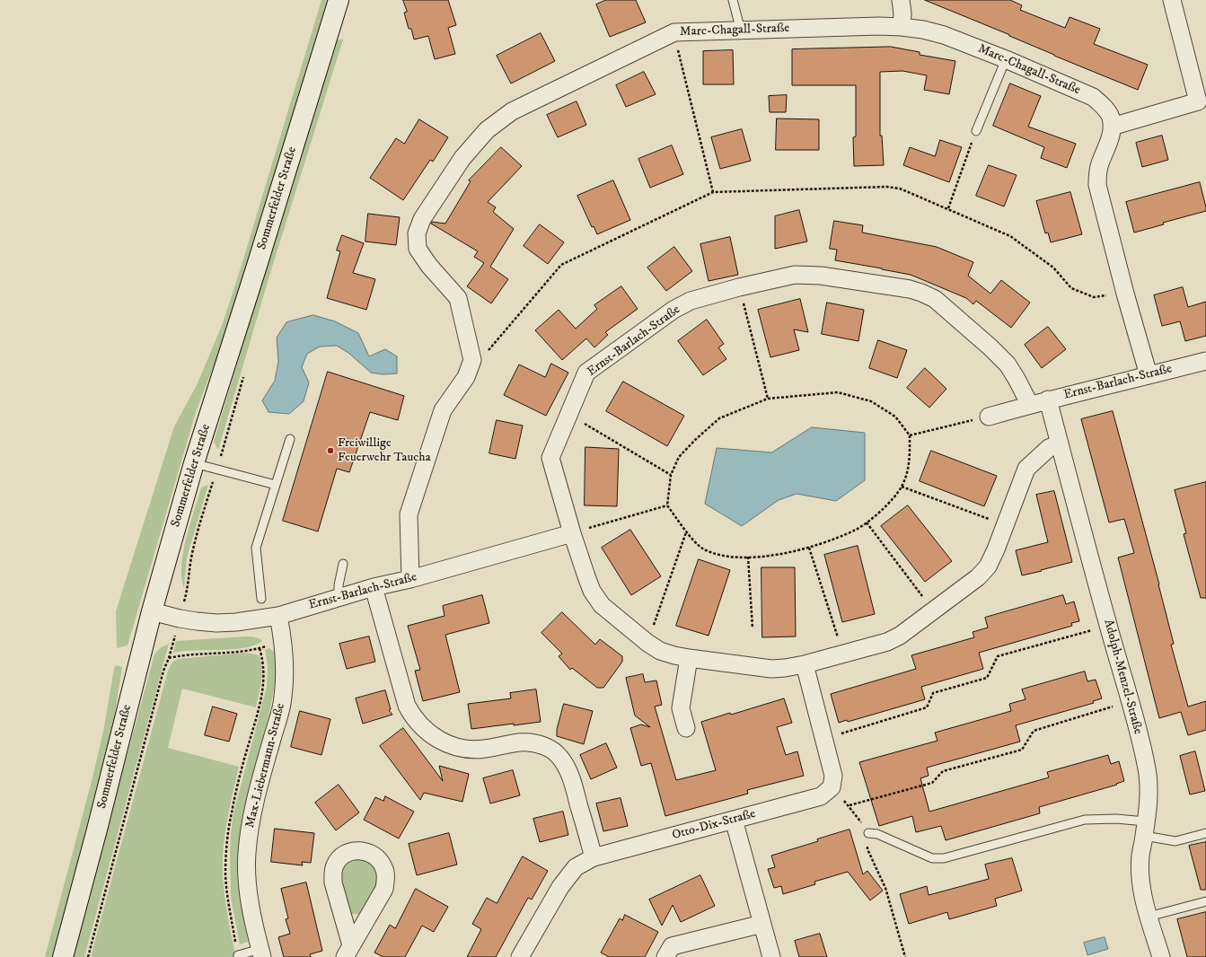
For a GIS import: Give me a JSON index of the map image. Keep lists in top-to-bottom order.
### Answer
{
  "streets": {
    "main road": ["Sommerfelder Straße"],
    "street": [
      "Marc-Chagall-Straße",
      "Ernst-Barlach-Straße",
      "Adolph-Menzel-Straße",
      "Max-Liebermann-Straße",
      "Otto-Dix-Straße"
    ]
  },
  "crossings": [
    ["Marc-Chagall-Straße", "Ernst-Barlach-Straße"],
    ["Sommerfelder Straße", "Ernst-Barlach-Straße"],
    ["Ernst-Barlach-Straße", "Adolph-Menzel-Straße"],
    ["Ernst-Barlach-Straße", "Max-Liebermann-Straße"]
  ],
  "places": ["Freiwillige Feuerwehr Taucha"]
}
